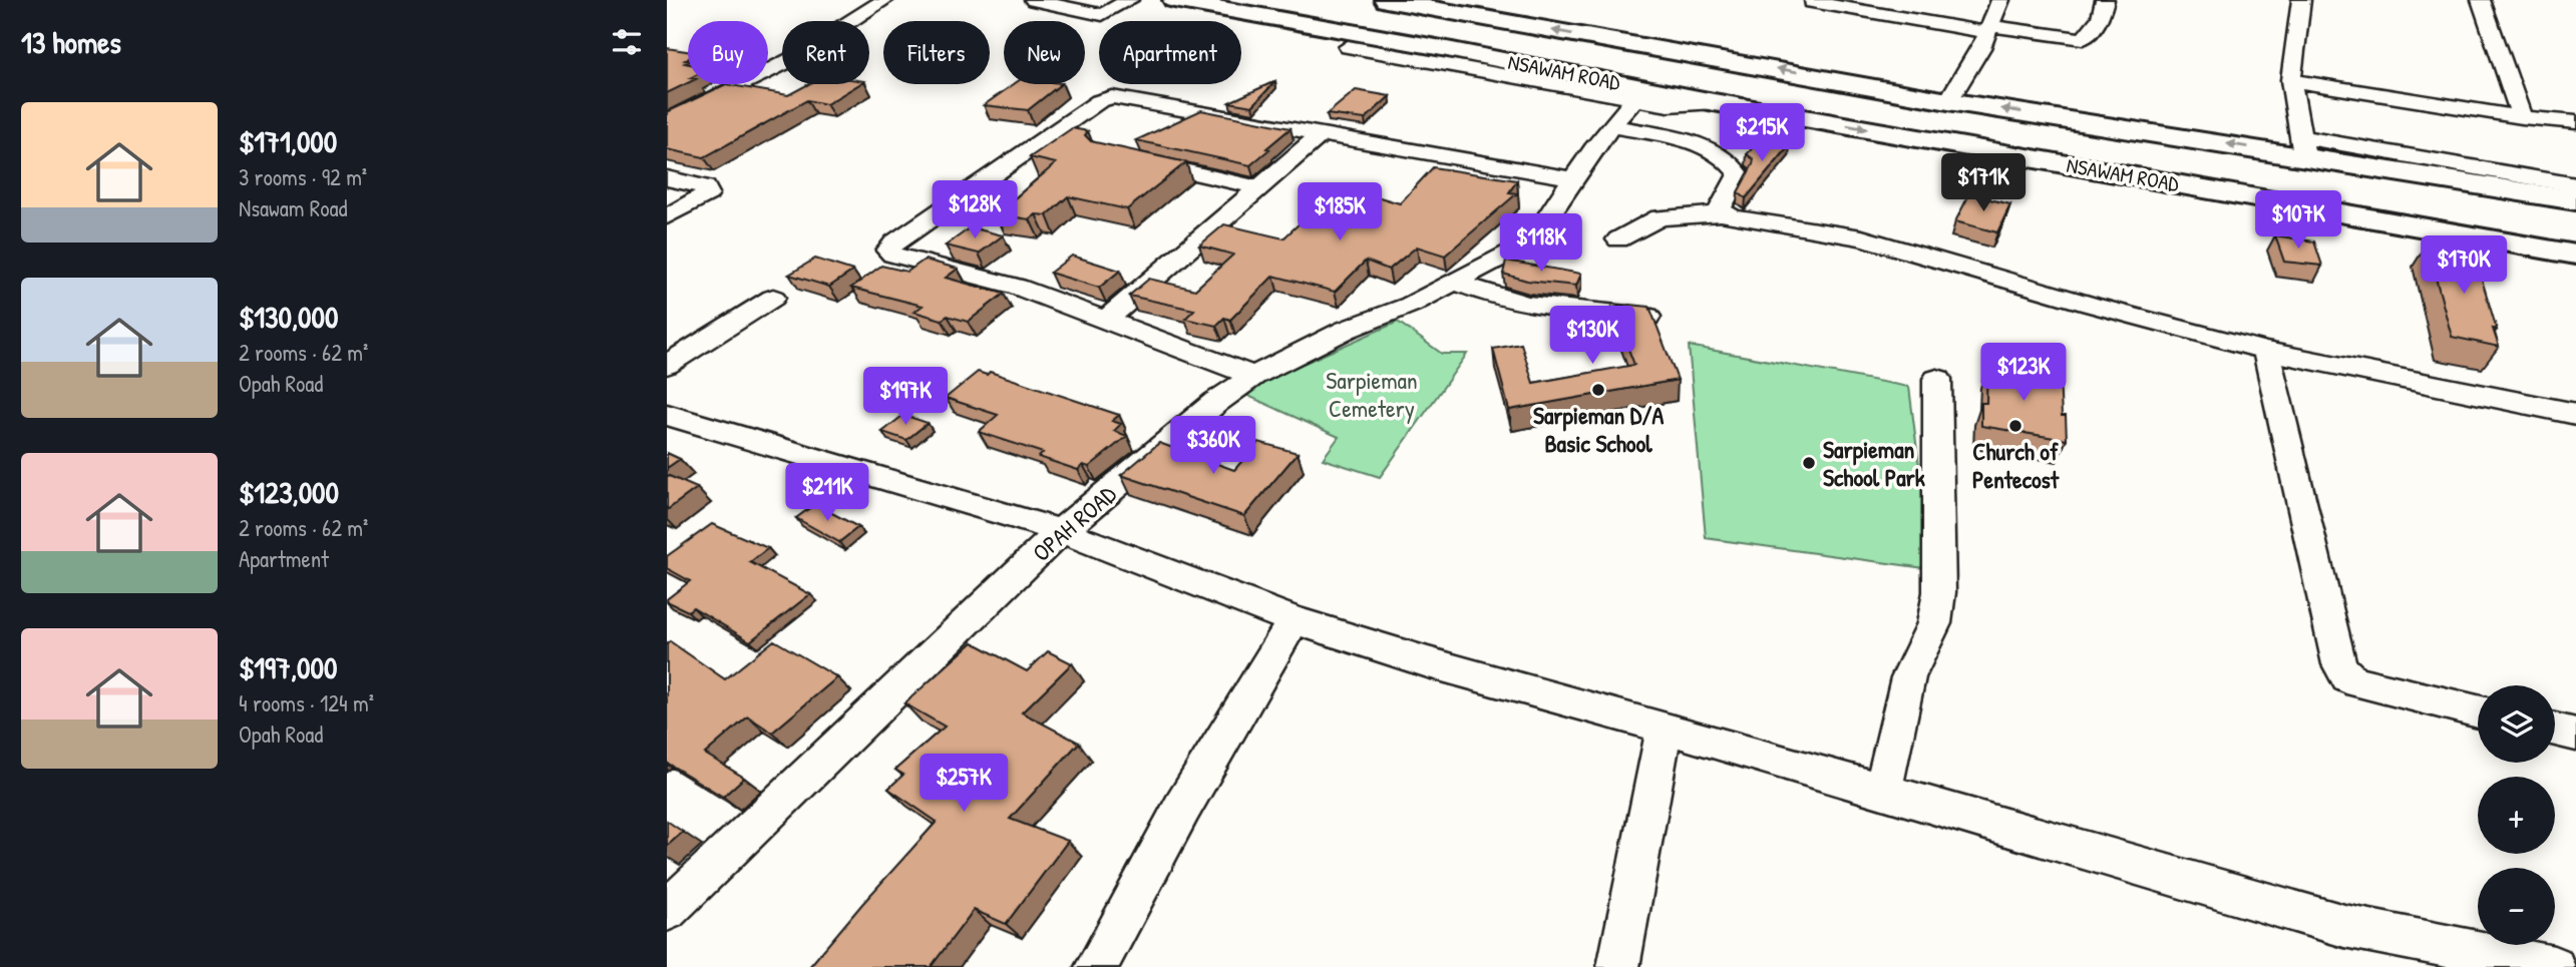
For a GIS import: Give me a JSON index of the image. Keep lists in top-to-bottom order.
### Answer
{
  "streets": {
    "main road": ["NSAWAM ROAD"],
    "street": ["OPAH ROAD"]
  },
  "crossings": [
    ["NSAWAM ROAD", "OPAH ROAD"]
  ],
  "parks": ["Sarpieman Cemetery"],
  "places": ["Sarpieman D/A Basic School", "Church of Pentecost", "Sarpieman School Park"],
  "page": {
    "heading": "13 homes",
    "chip": [
      "Buy",
      "Rent",
      "Filters",
      "New",
      "Apartment"
    ],
    "list": [
      {
        "name": "$171,000",
        "note": "3 rooms · 92 m² · Nsawam Road"
      },
      {
        "name": "$130,000",
        "note": "2 rooms · 62 m² · Opah Road"
      },
      {
        "name": "$123,000",
        "note": "2 rooms · 62 m² · Apartment"
      },
      {
        "name": "$197,000",
        "note": "4 rooms · 124 m² · Opah Road"
      }
    ],
    "price": [
      "$215K",
      "$171K",
      "$128K",
      "$185K",
      "$107K",
      "$118K",
      "$170K",
      "$130K",
      "$123K",
      "$197K",
      "$360K",
      "$211K",
      "$257K"
    ],
    "map_buttons": ["+", "−"]
  }
}
